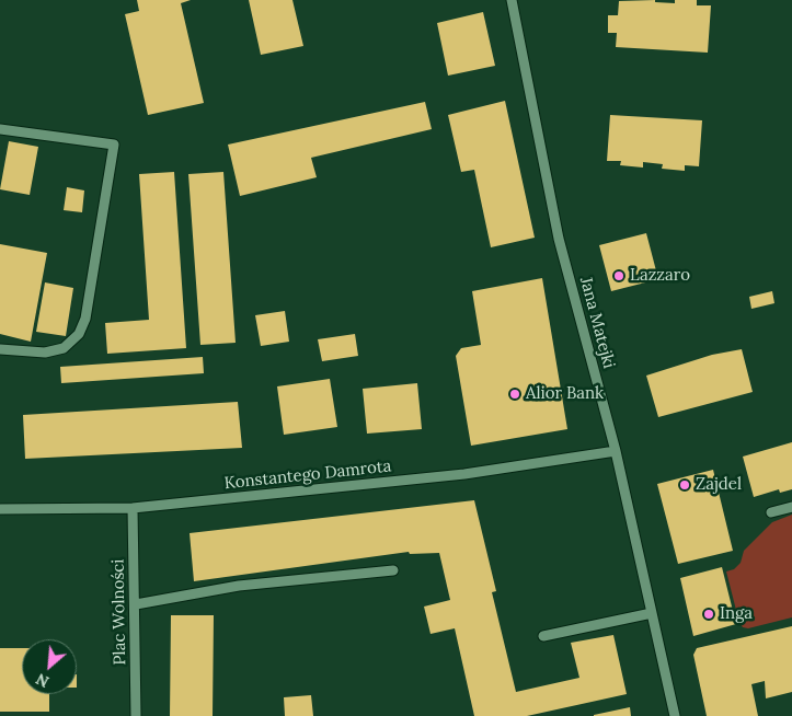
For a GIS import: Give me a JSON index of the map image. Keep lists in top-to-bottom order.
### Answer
{
  "streets": {
    "street": ["Jana Matejki", "Konstantego Damrota", "Plac Wolności"]
  },
  "crossings": [
    ["Jana Matejki", "Konstantego Damrota"],
    ["Konstantego Damrota", "Plac Wolności"]
  ],
  "places": [
    "Lazzaro",
    "Alior Bank",
    "Zajdel",
    "Inga"
  ],
  "north": "bottom left"
}
